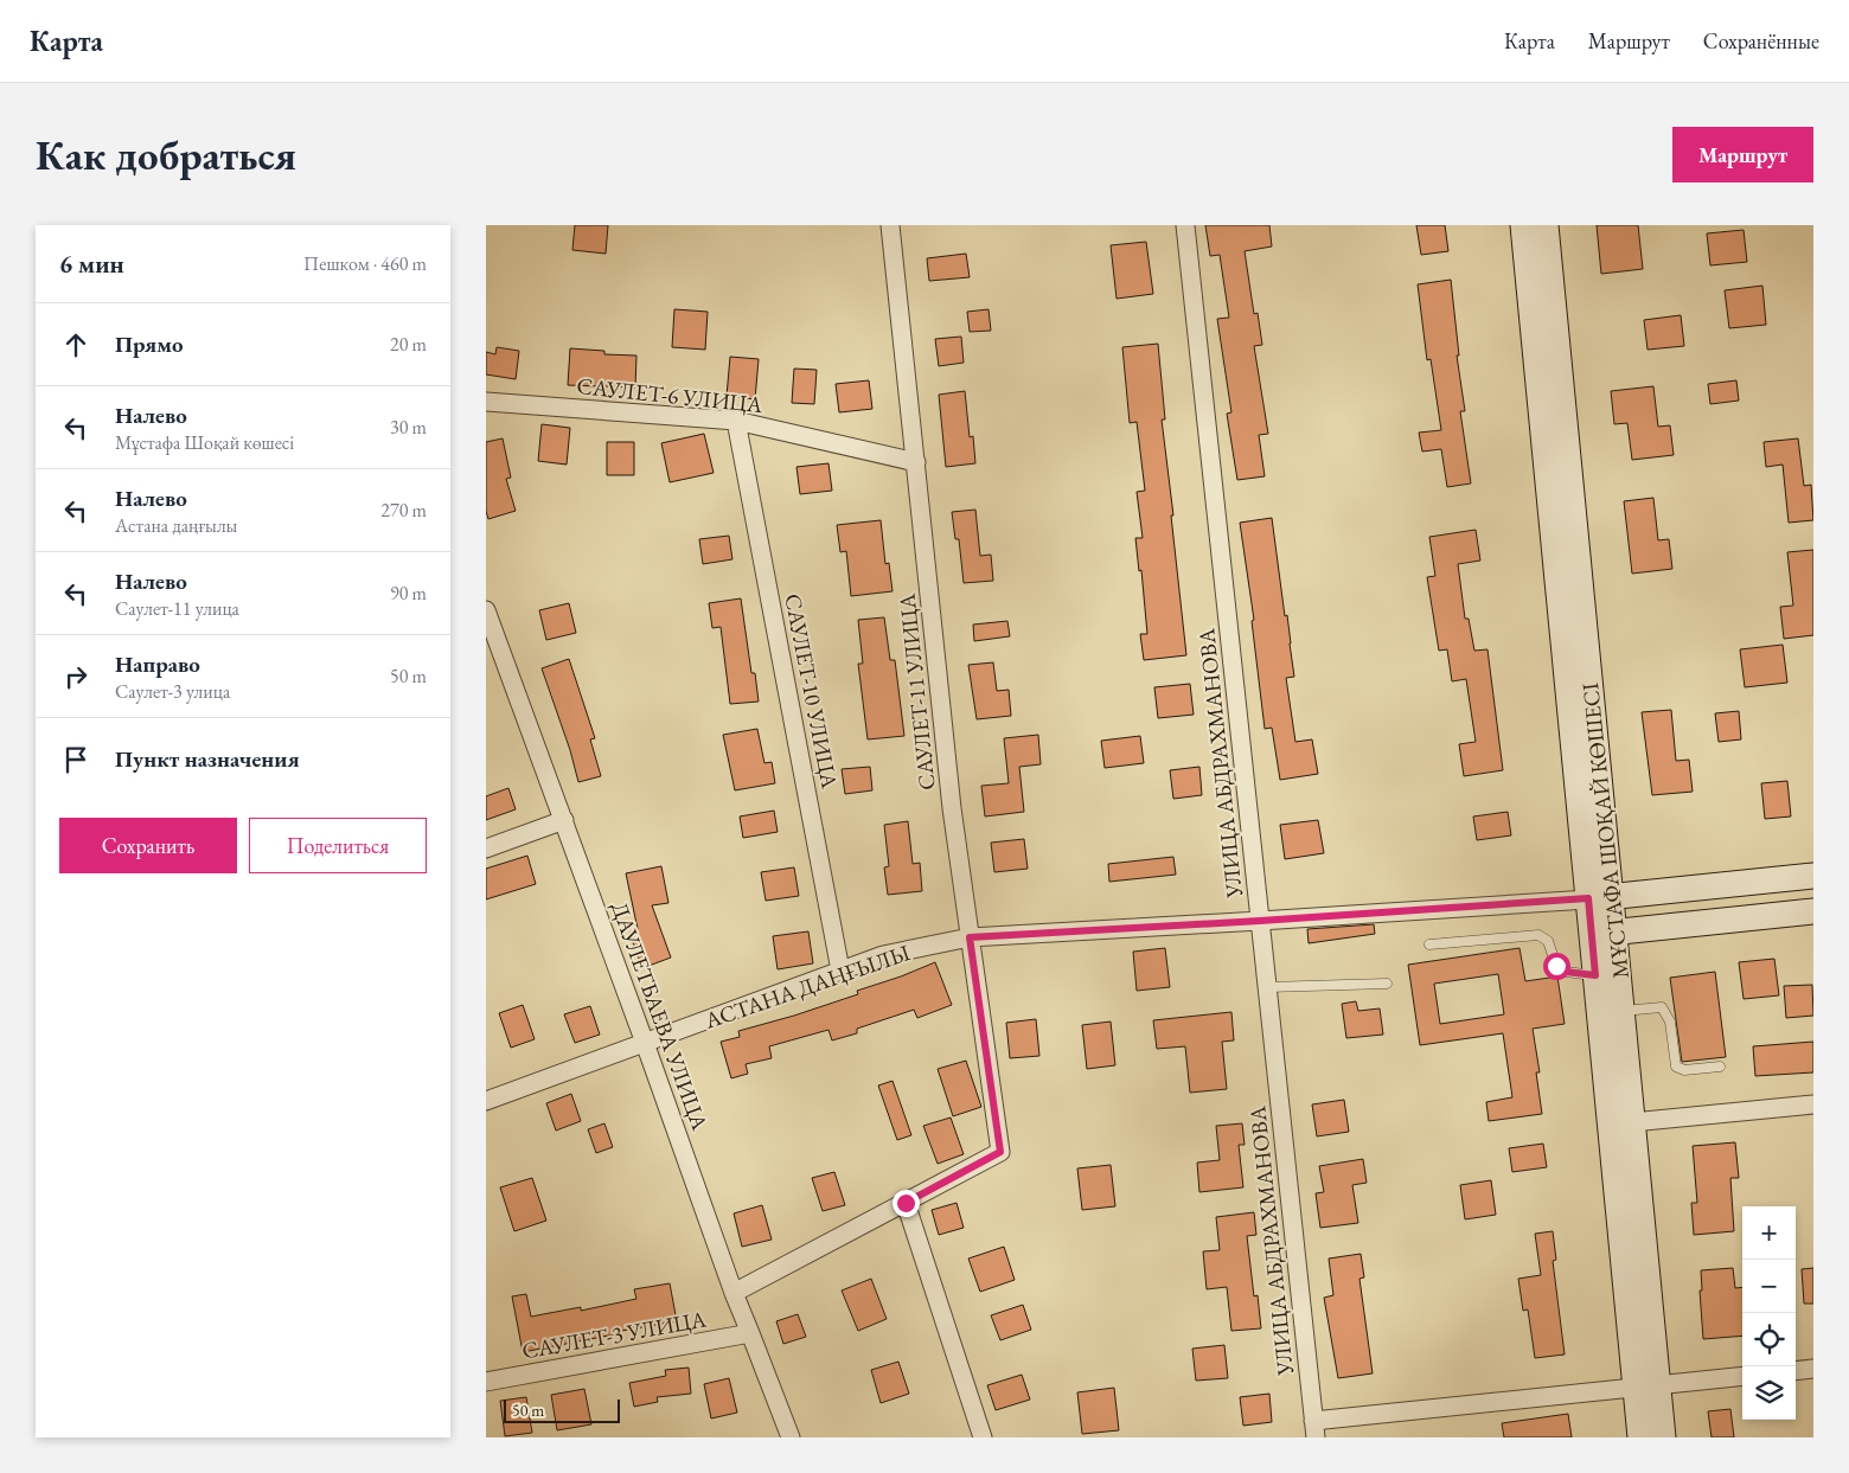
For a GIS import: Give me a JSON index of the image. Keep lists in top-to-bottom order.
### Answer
{
  "streets": {
    "street": [
      "САУЛЕТ-6 УЛИЦА",
      "САУЛЕТ-10 УЛИЦА",
      "САУЛЕТ-11 УЛИЦА",
      "УЛИЦА АБДРАХМАНОВА",
      "МҰСТАФА ШОҚАЙ КӨШЕСІ",
      "АСТАНА ДАҢҒЫЛЫ",
      "ДАУЛЕТБАЕВА УЛИЦА",
      "САУЛЕТ-3 УЛИЦА"
    ]
  },
  "crossings": [
    ["САУЛЕТ-6 УЛИЦА", "САУЛЕТ-10 УЛИЦА"],
    ["САУЛЕТ-6 УЛИЦА", "САУЛЕТ-11 УЛИЦА"],
    ["САУЛЕТ-10 УЛИЦА", "АСТАНА ДАҢҒЫЛЫ"],
    ["САУЛЕТ-11 УЛИЦА", "АСТАНА ДАҢҒЫЛЫ"],
    ["САУЛЕТ-11 УЛИЦА", "САУЛЕТ-3 УЛИЦА"],
    ["УЛИЦА АБДРАХМАНОВА", "АСТАНА ДАҢҒЫЛЫ"],
    ["МҰСТАФА ШОҚАЙ КӨШЕСІ", "АСТАНА ДАҢҒЫЛЫ"],
    ["АСТАНА ДАҢҒЫЛЫ", "ДАУЛЕТБАЕВА УЛИЦА"],
    ["ДАУЛЕТБАЕВА УЛИЦА", "САУЛЕТ-3 УЛИЦА"]
  ],
  "scale_bar": "50 m",
  "page": {
    "header": "Карта",
    "nav": ["Карта", "Маршрут", "Сохранённые"],
    "buttons": [
      "Маршрут",
      ["Сохранить", "Поделиться"]
    ],
    "title": "Как добраться",
    "heading": ["6 мин", "Пешком · 460 m"],
    "list": [
      ["Прямо", "20 m"],
      ["Налево", "Мұстафа Шоқай көшесі", "30 m"],
      ["Налево", "Астана даңғылы", "270 m"],
      ["Налево", "Саулет-11 улица", "90 m"],
      ["Направо", "Саулет-3 улица", "50 m"],
      "Пункт назначения"
    ],
    "map_buttons": ["+", "−"],
    "scale": "50 m"
  }
}
